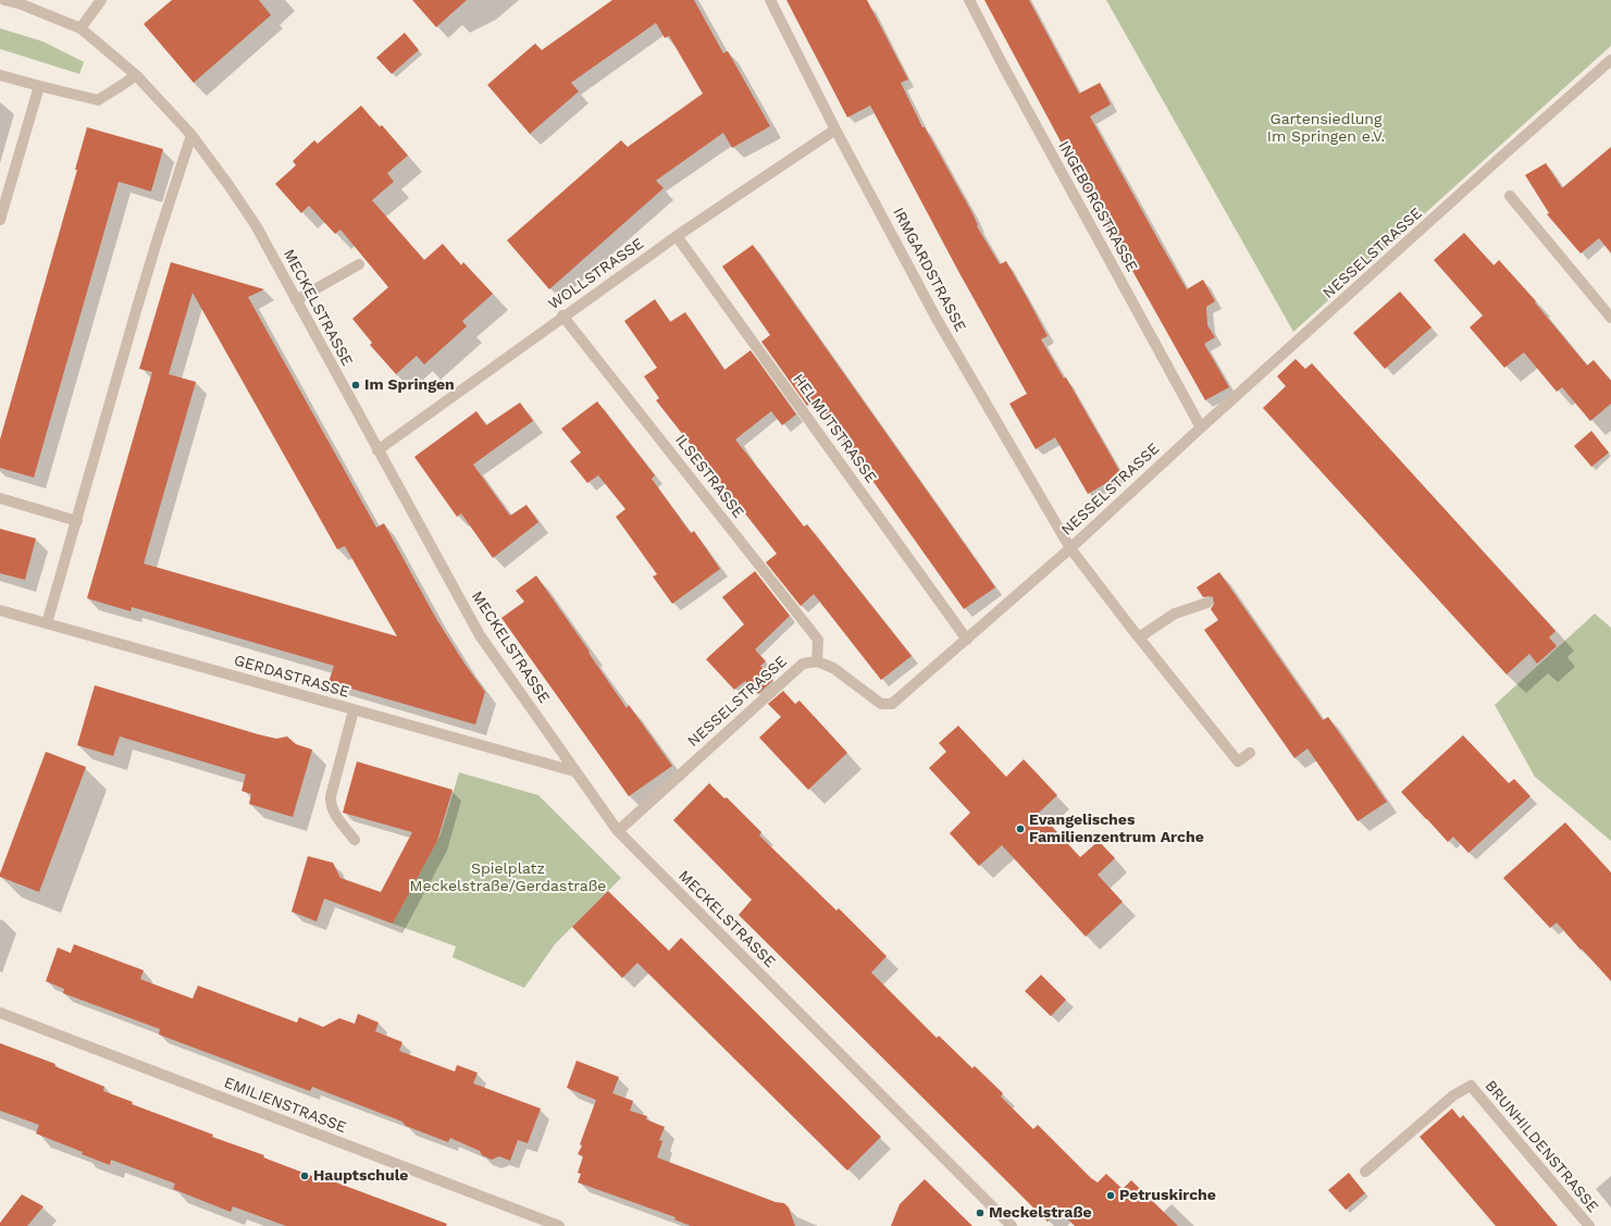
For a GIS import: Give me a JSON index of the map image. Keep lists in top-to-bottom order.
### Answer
{
  "streets": {
    "street": [
      "INGEBORGSTRASSE",
      "NESSELSTRASSE",
      "IRMGARDSTRASSE",
      "WOLLSTRASSE",
      "MECKELSTRASSE",
      "HELMUTSTRASSE",
      "ILSESTRASSE",
      "GERDASTRASSE",
      "EMILIENSTRASSE",
      "BRUNHILDENSTRASSE"
    ]
  },
  "crossings": [
    ["INGEBORGSTRASSE", "NESSELSTRASSE"],
    ["NESSELSTRASSE", "IRMGARDSTRASSE"],
    ["NESSELSTRASSE", "MECKELSTRASSE"],
    ["NESSELSTRASSE", "HELMUTSTRASSE"],
    ["NESSELSTRASSE", "ILSESTRASSE"],
    ["IRMGARDSTRASSE", "WOLLSTRASSE"],
    ["WOLLSTRASSE", "MECKELSTRASSE"],
    ["WOLLSTRASSE", "HELMUTSTRASSE"],
    ["WOLLSTRASSE", "ILSESTRASSE"],
    ["MECKELSTRASSE", "GERDASTRASSE"]
  ],
  "parks": ["Gartensiedlung Im Springen e.V.", "Spielplatz Meckelstraße/Gerdastraße"],
  "places": [
    "Im Springen",
    "Evangelisches Familienzentrum Arche",
    "Hauptschule",
    "Petruskirche",
    "Meckelstraße"
  ]
}
